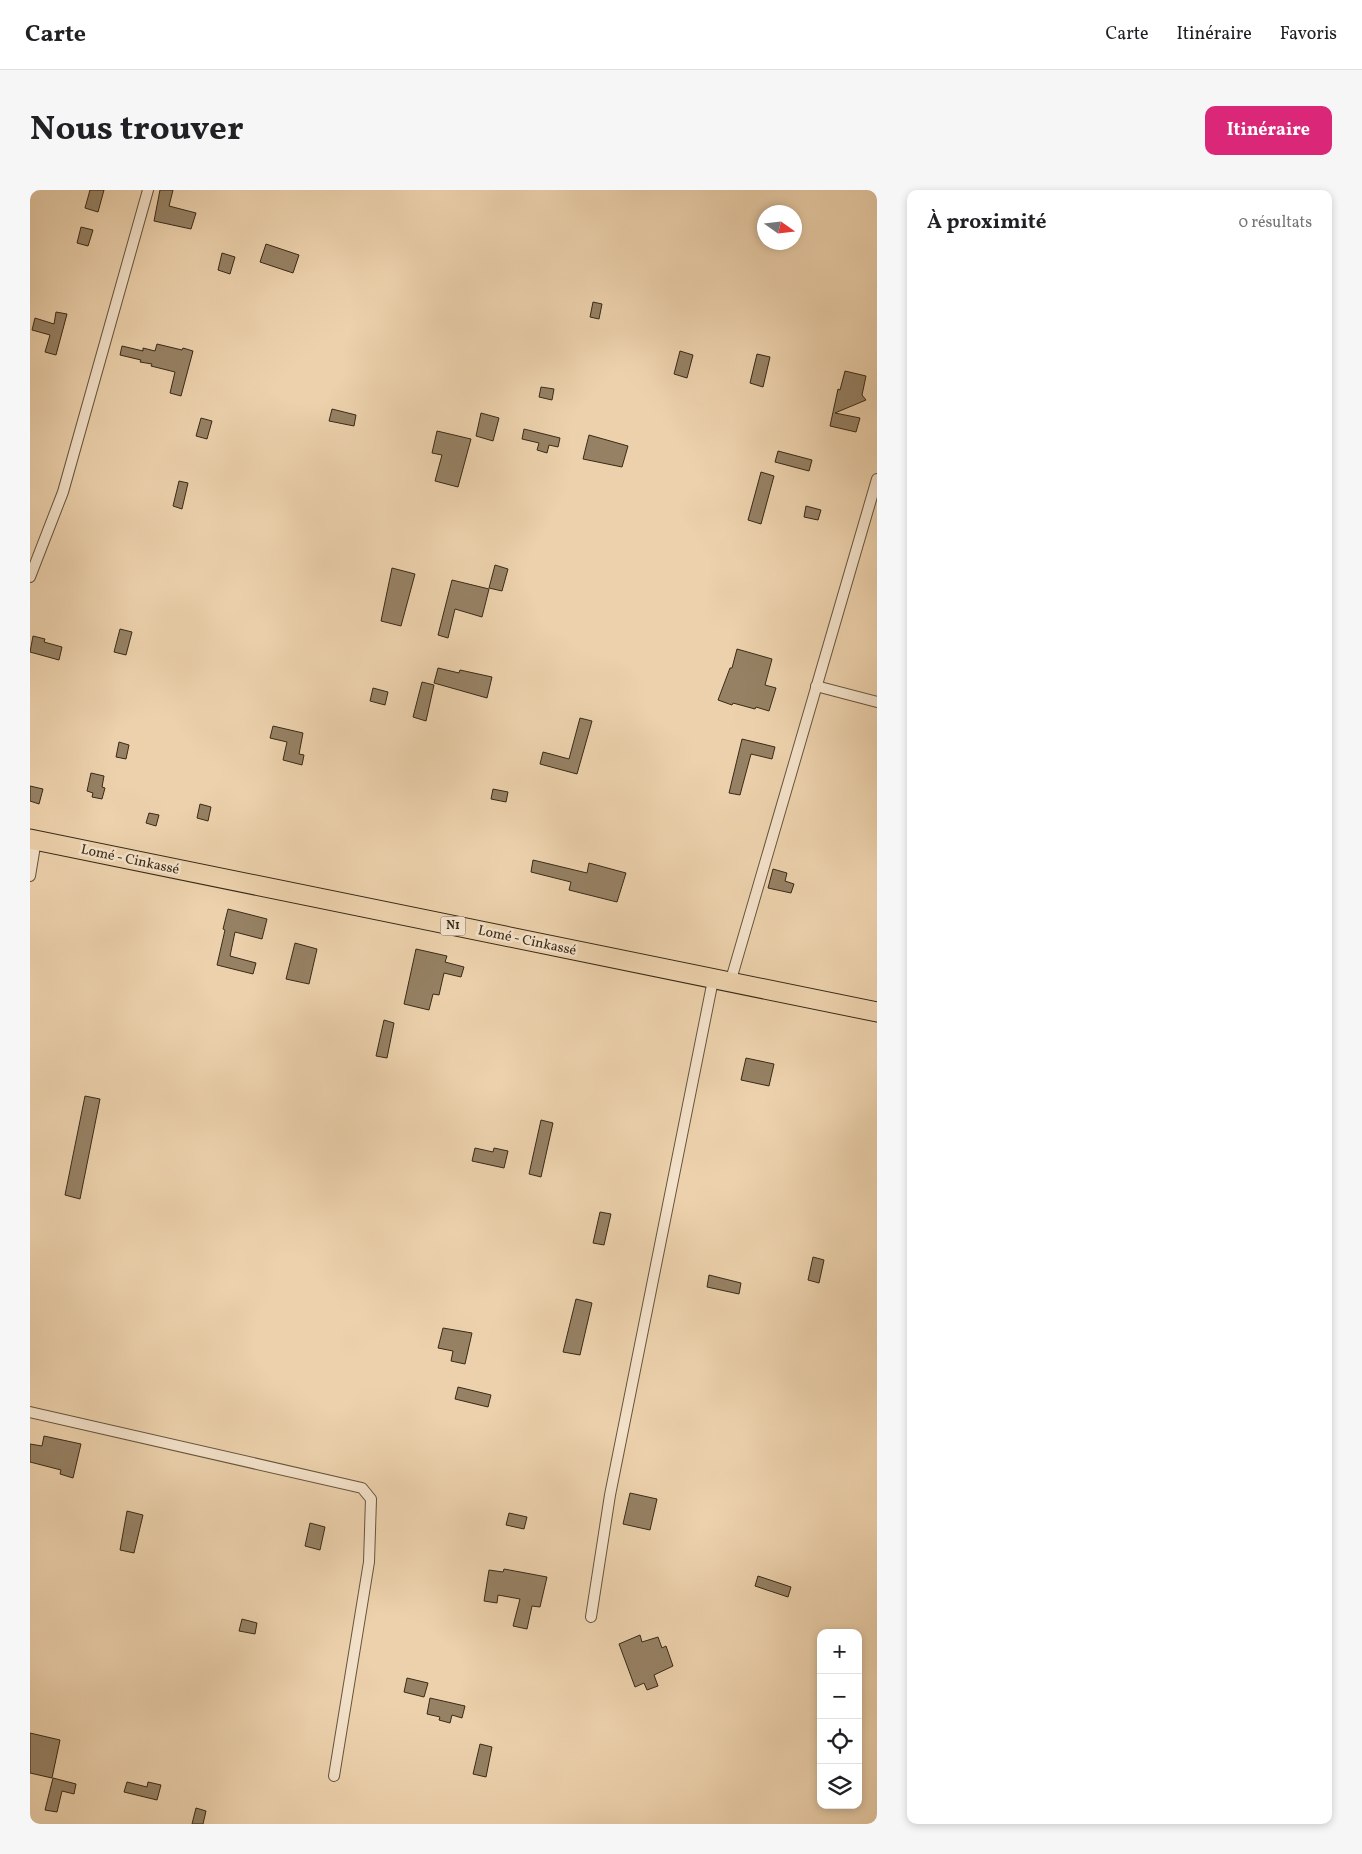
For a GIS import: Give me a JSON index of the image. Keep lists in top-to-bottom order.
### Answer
{
  "streets": {
    "highway": ["Lomé - Cinkassé", "N1"]
  },
  "north": "right",
  "page": {
    "header": "Carte",
    "nav": ["Carte", "Itinéraire", "Favoris"],
    "title": "Nous trouver",
    "buttons": "Itinéraire",
    "heading": ["À proximité", "0 résultats"],
    "map_buttons": ["+", "−"]
  }
}
